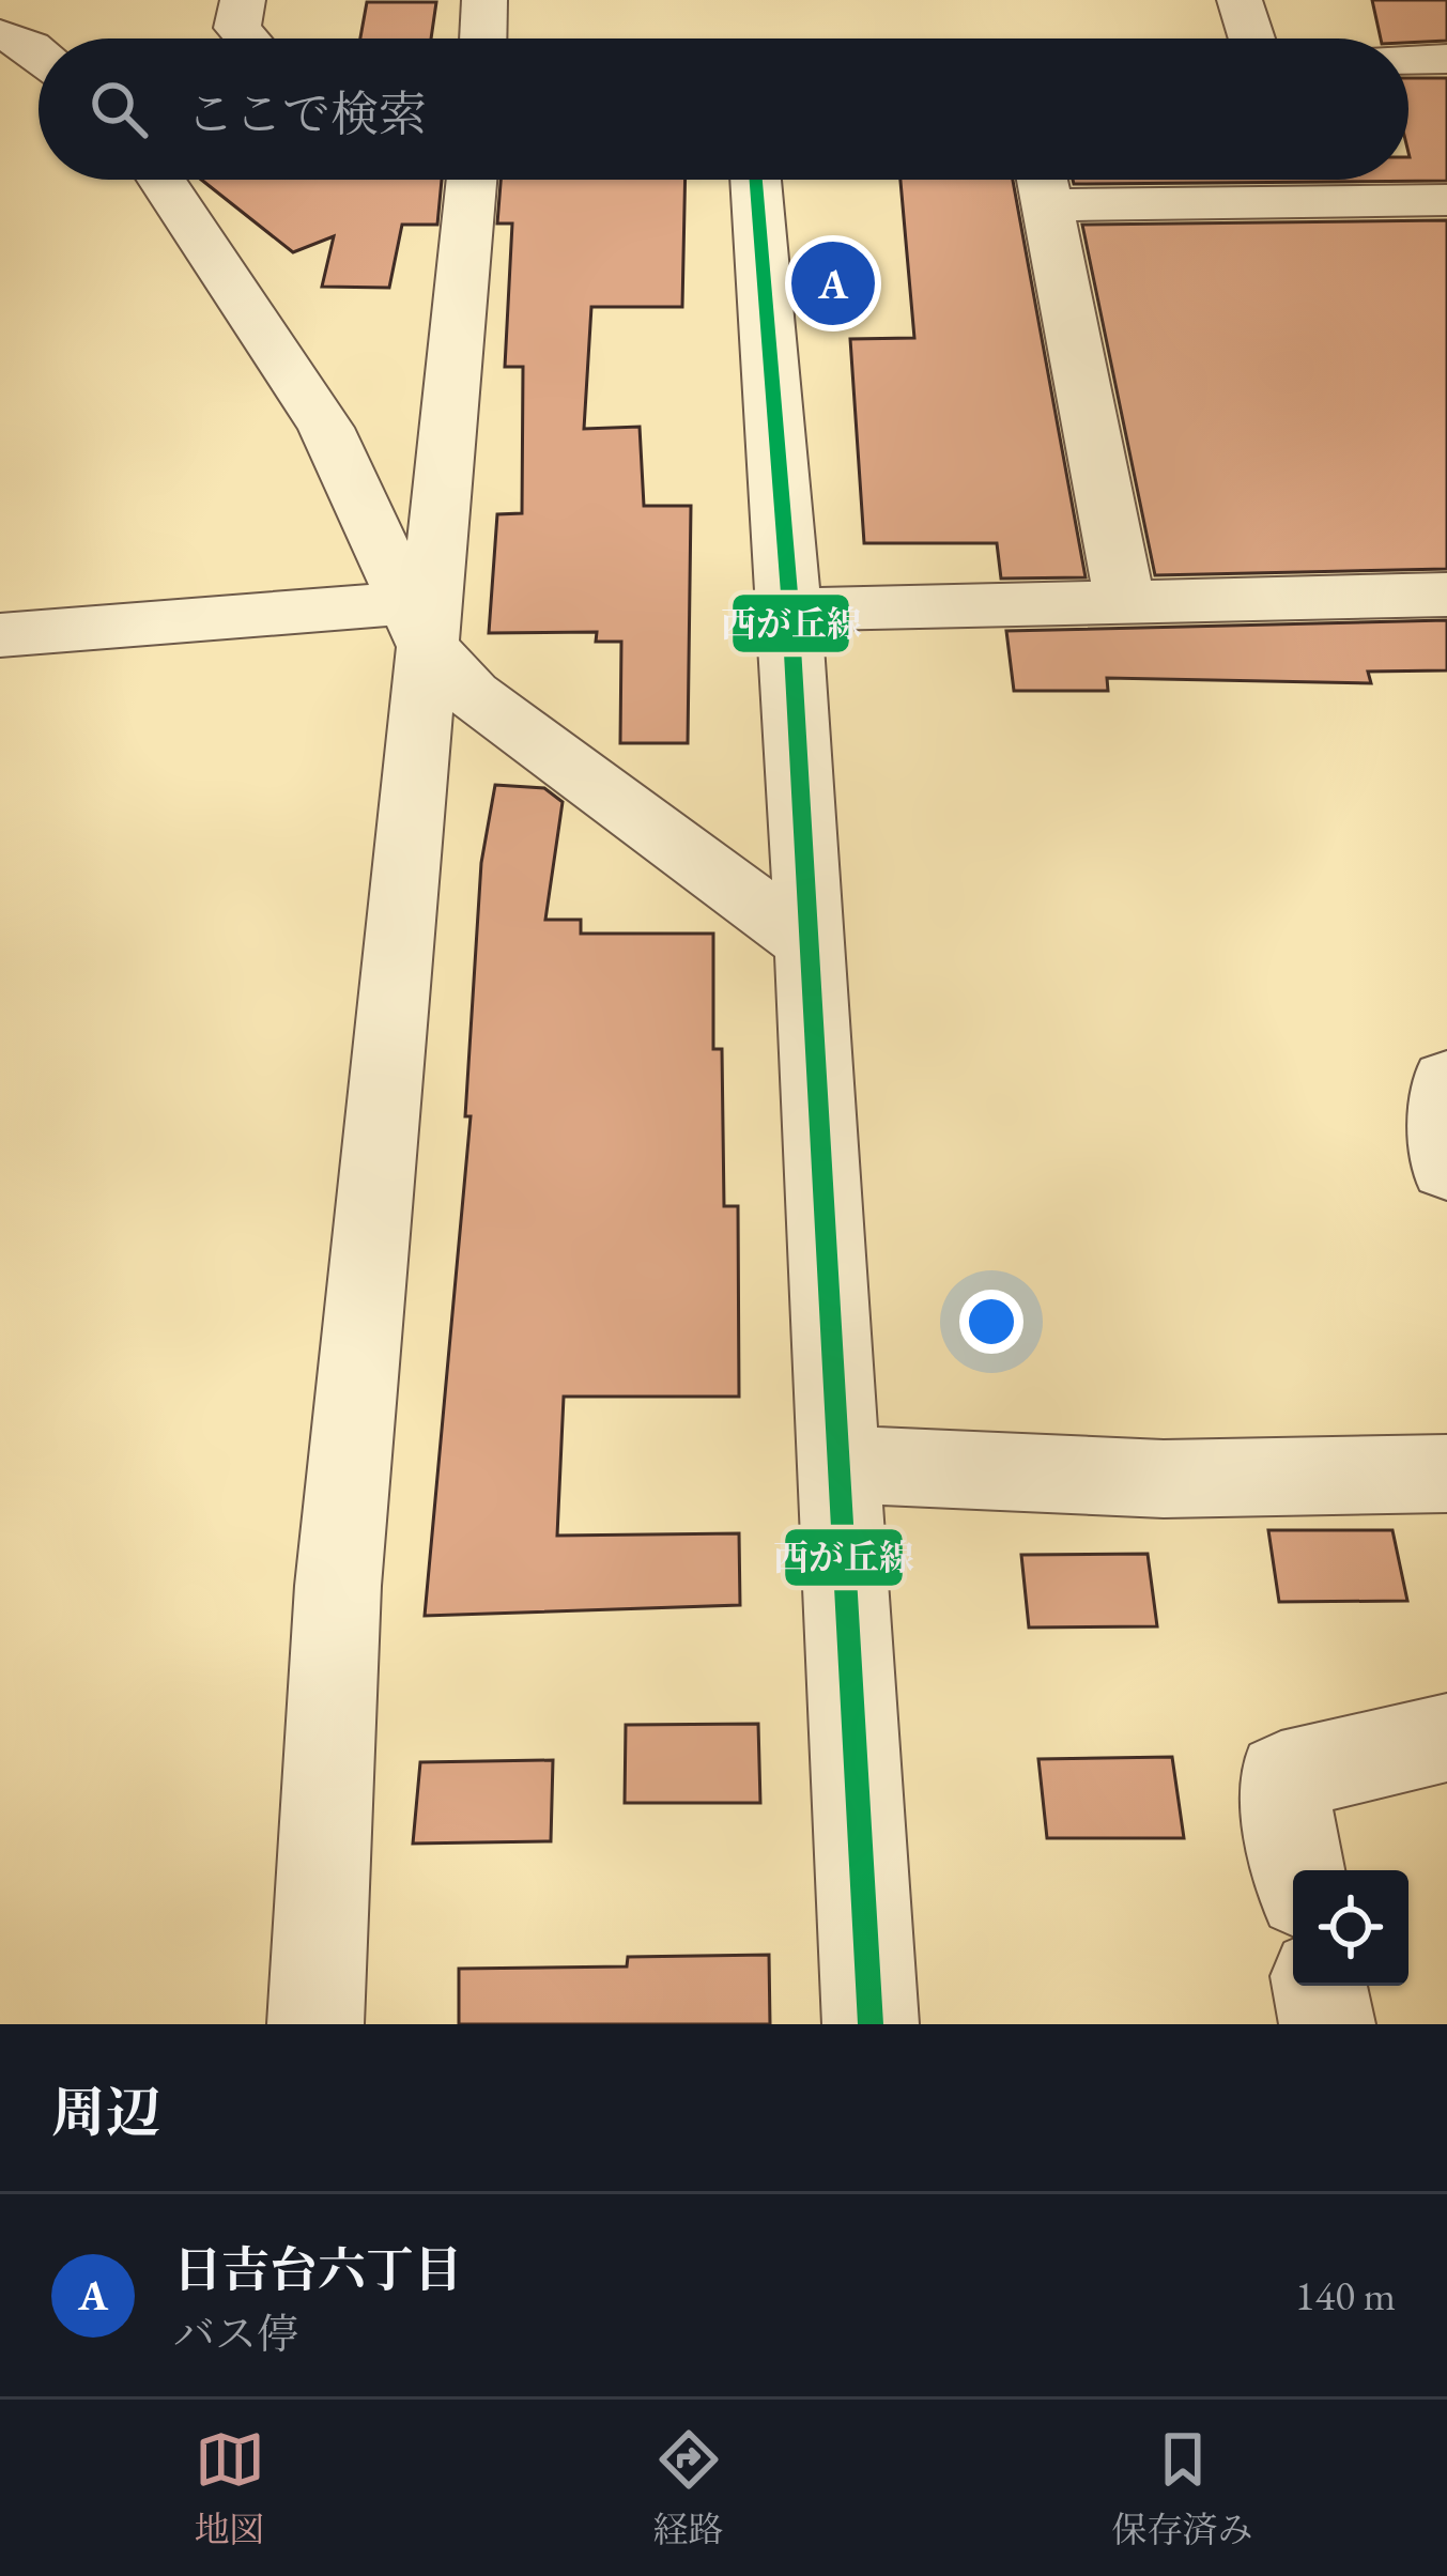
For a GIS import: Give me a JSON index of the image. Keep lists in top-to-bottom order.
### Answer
{
  "lines": ["transit line 西が丘線"],
  "page": {
    "search": "ここで検索",
    "pins": "A",
    "heading": "周辺",
    "list": [
      {
        "mark": "A",
        "name": "日吉台六丁目",
        "note": "バス停",
        "value": "140 m"
      }
    ],
    "nav": ["地図", "経路", "保存済み"]
  }
}
